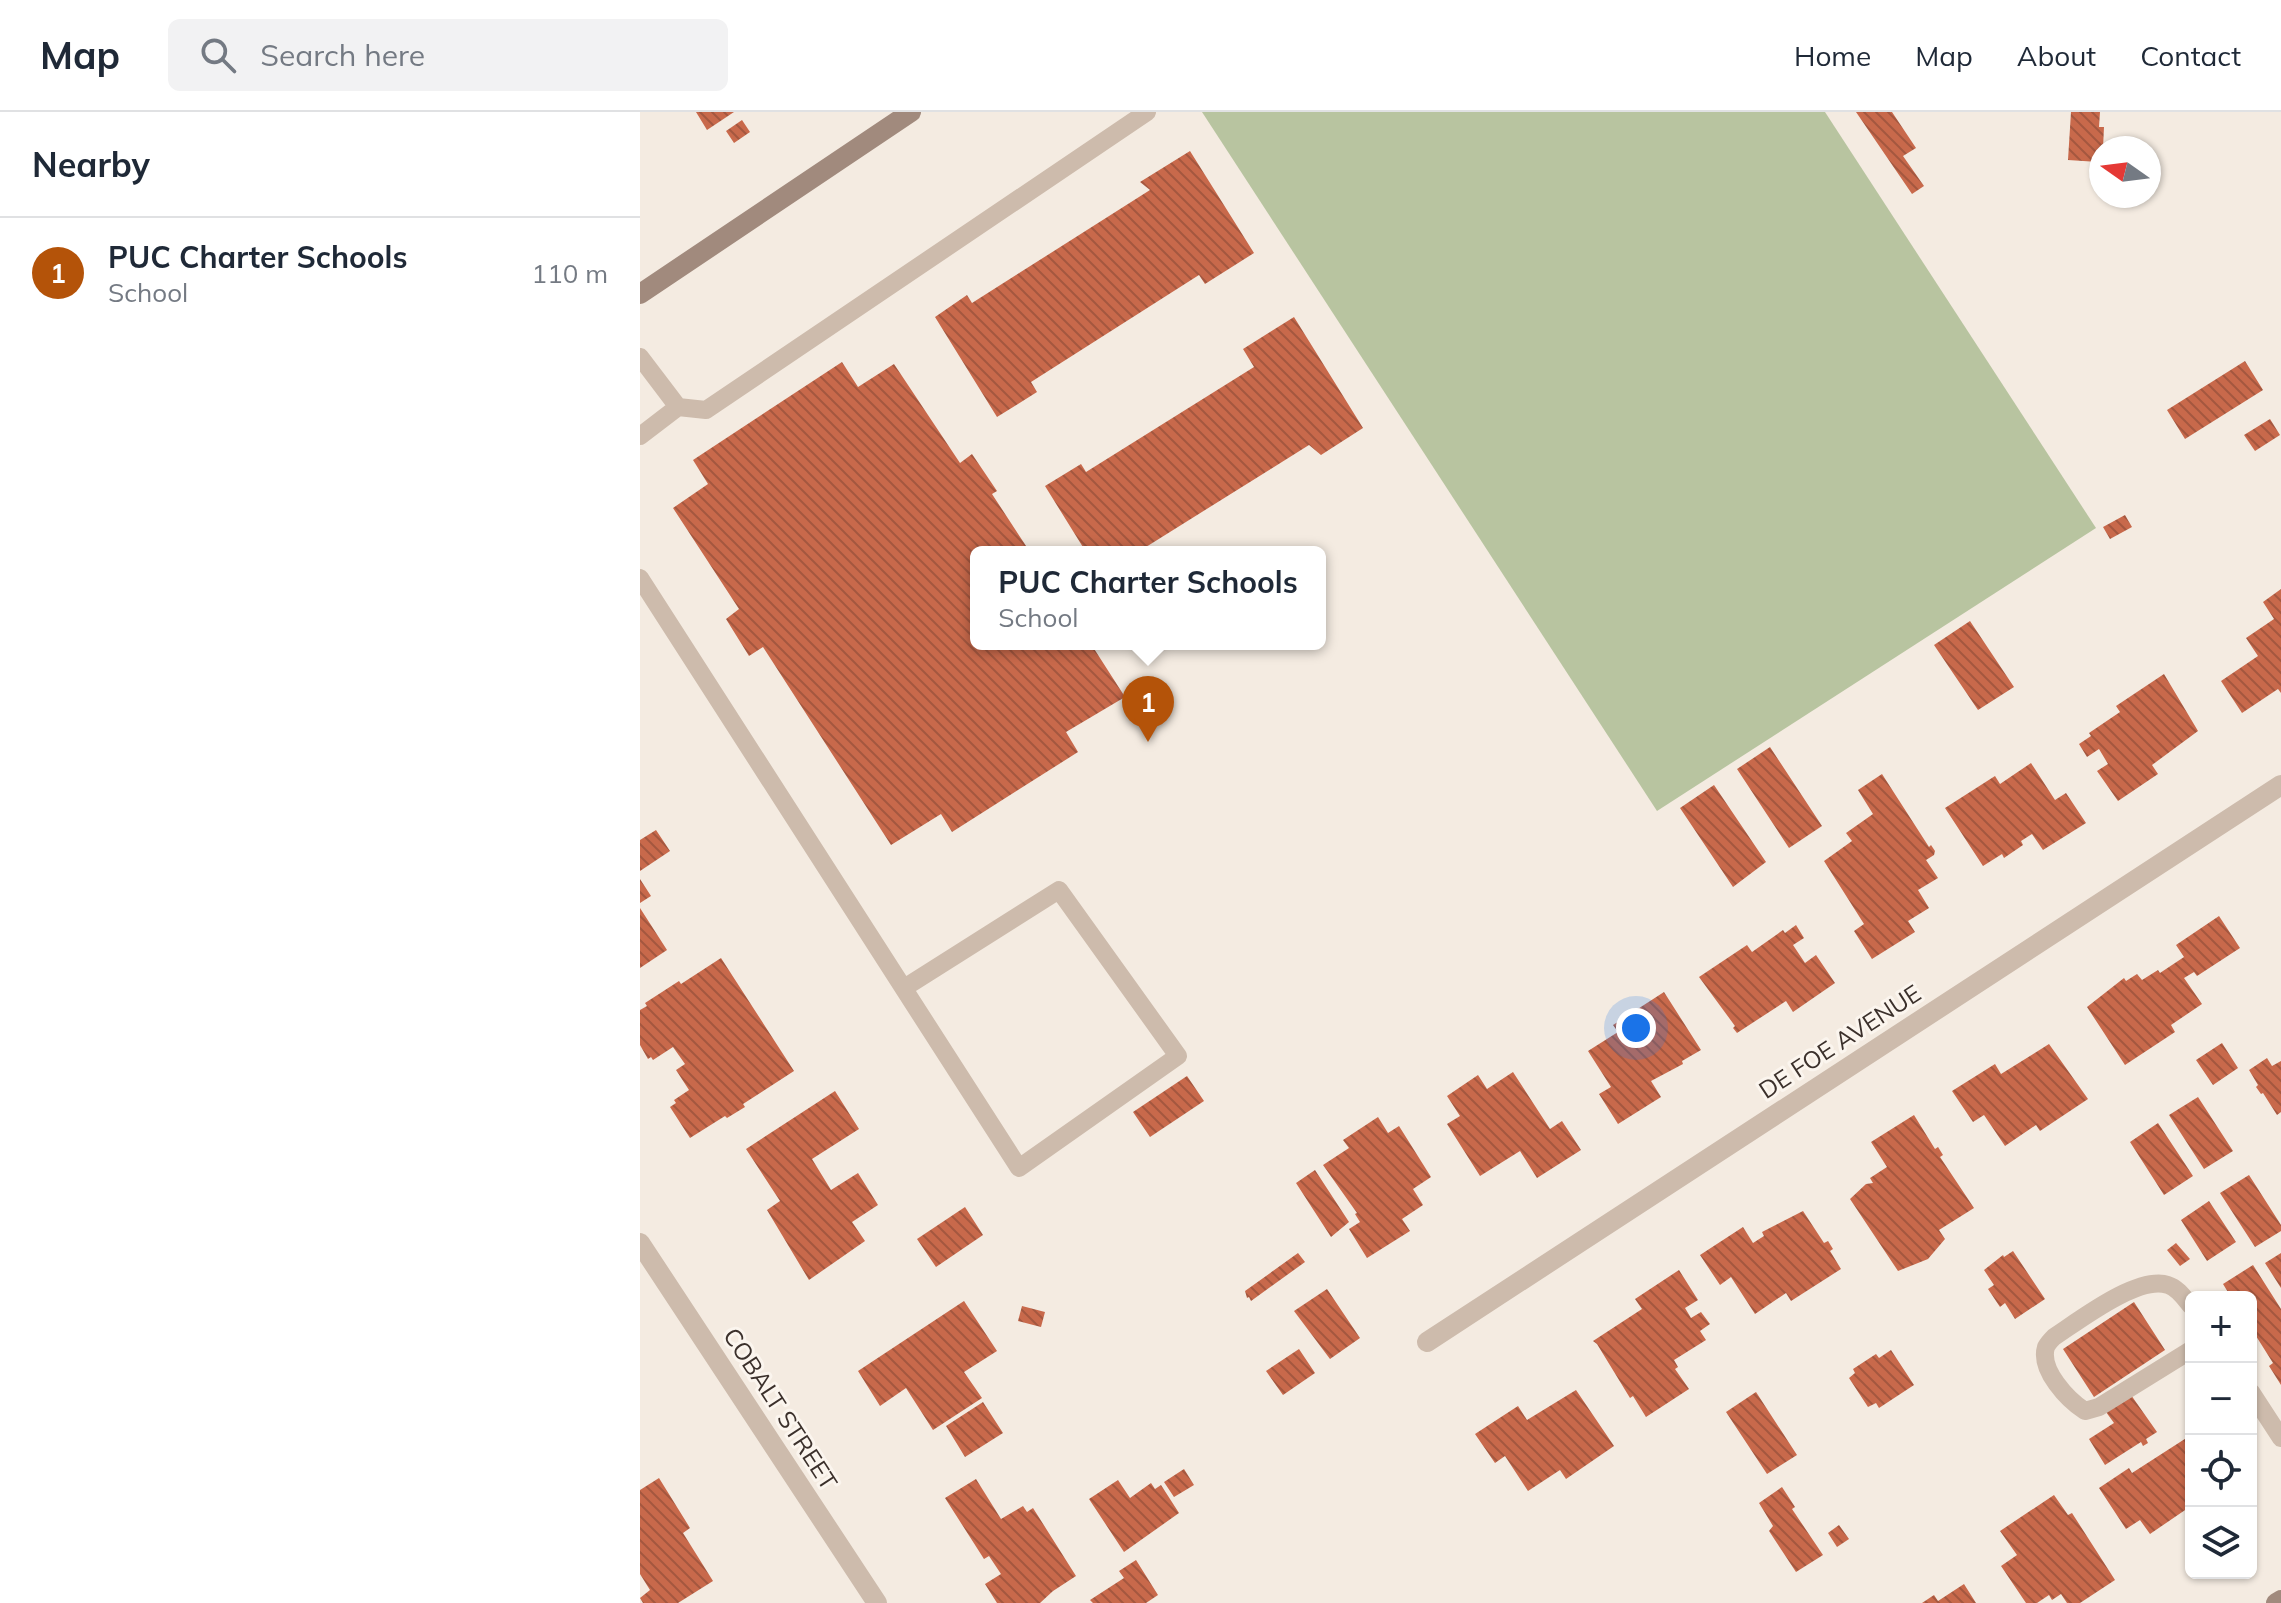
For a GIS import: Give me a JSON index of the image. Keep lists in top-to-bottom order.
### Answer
{
  "streets": {
    "street": ["DE FOE AVENUE", "COBALT STREET"]
  },
  "north": "left",
  "page": {
    "header": "Map",
    "search": "Search here",
    "nav": [
      "Home",
      "Map",
      "About",
      "Contact"
    ],
    "heading": "Nearby",
    "list": [
      {
        "mark": "1",
        "name": "PUC Charter Schools",
        "note": "School",
        "value": "110 m"
      }
    ],
    "popup": ["PUC Charter Schools", "School"],
    "pins": "1",
    "map_buttons": ["+", "−"]
  }
}
